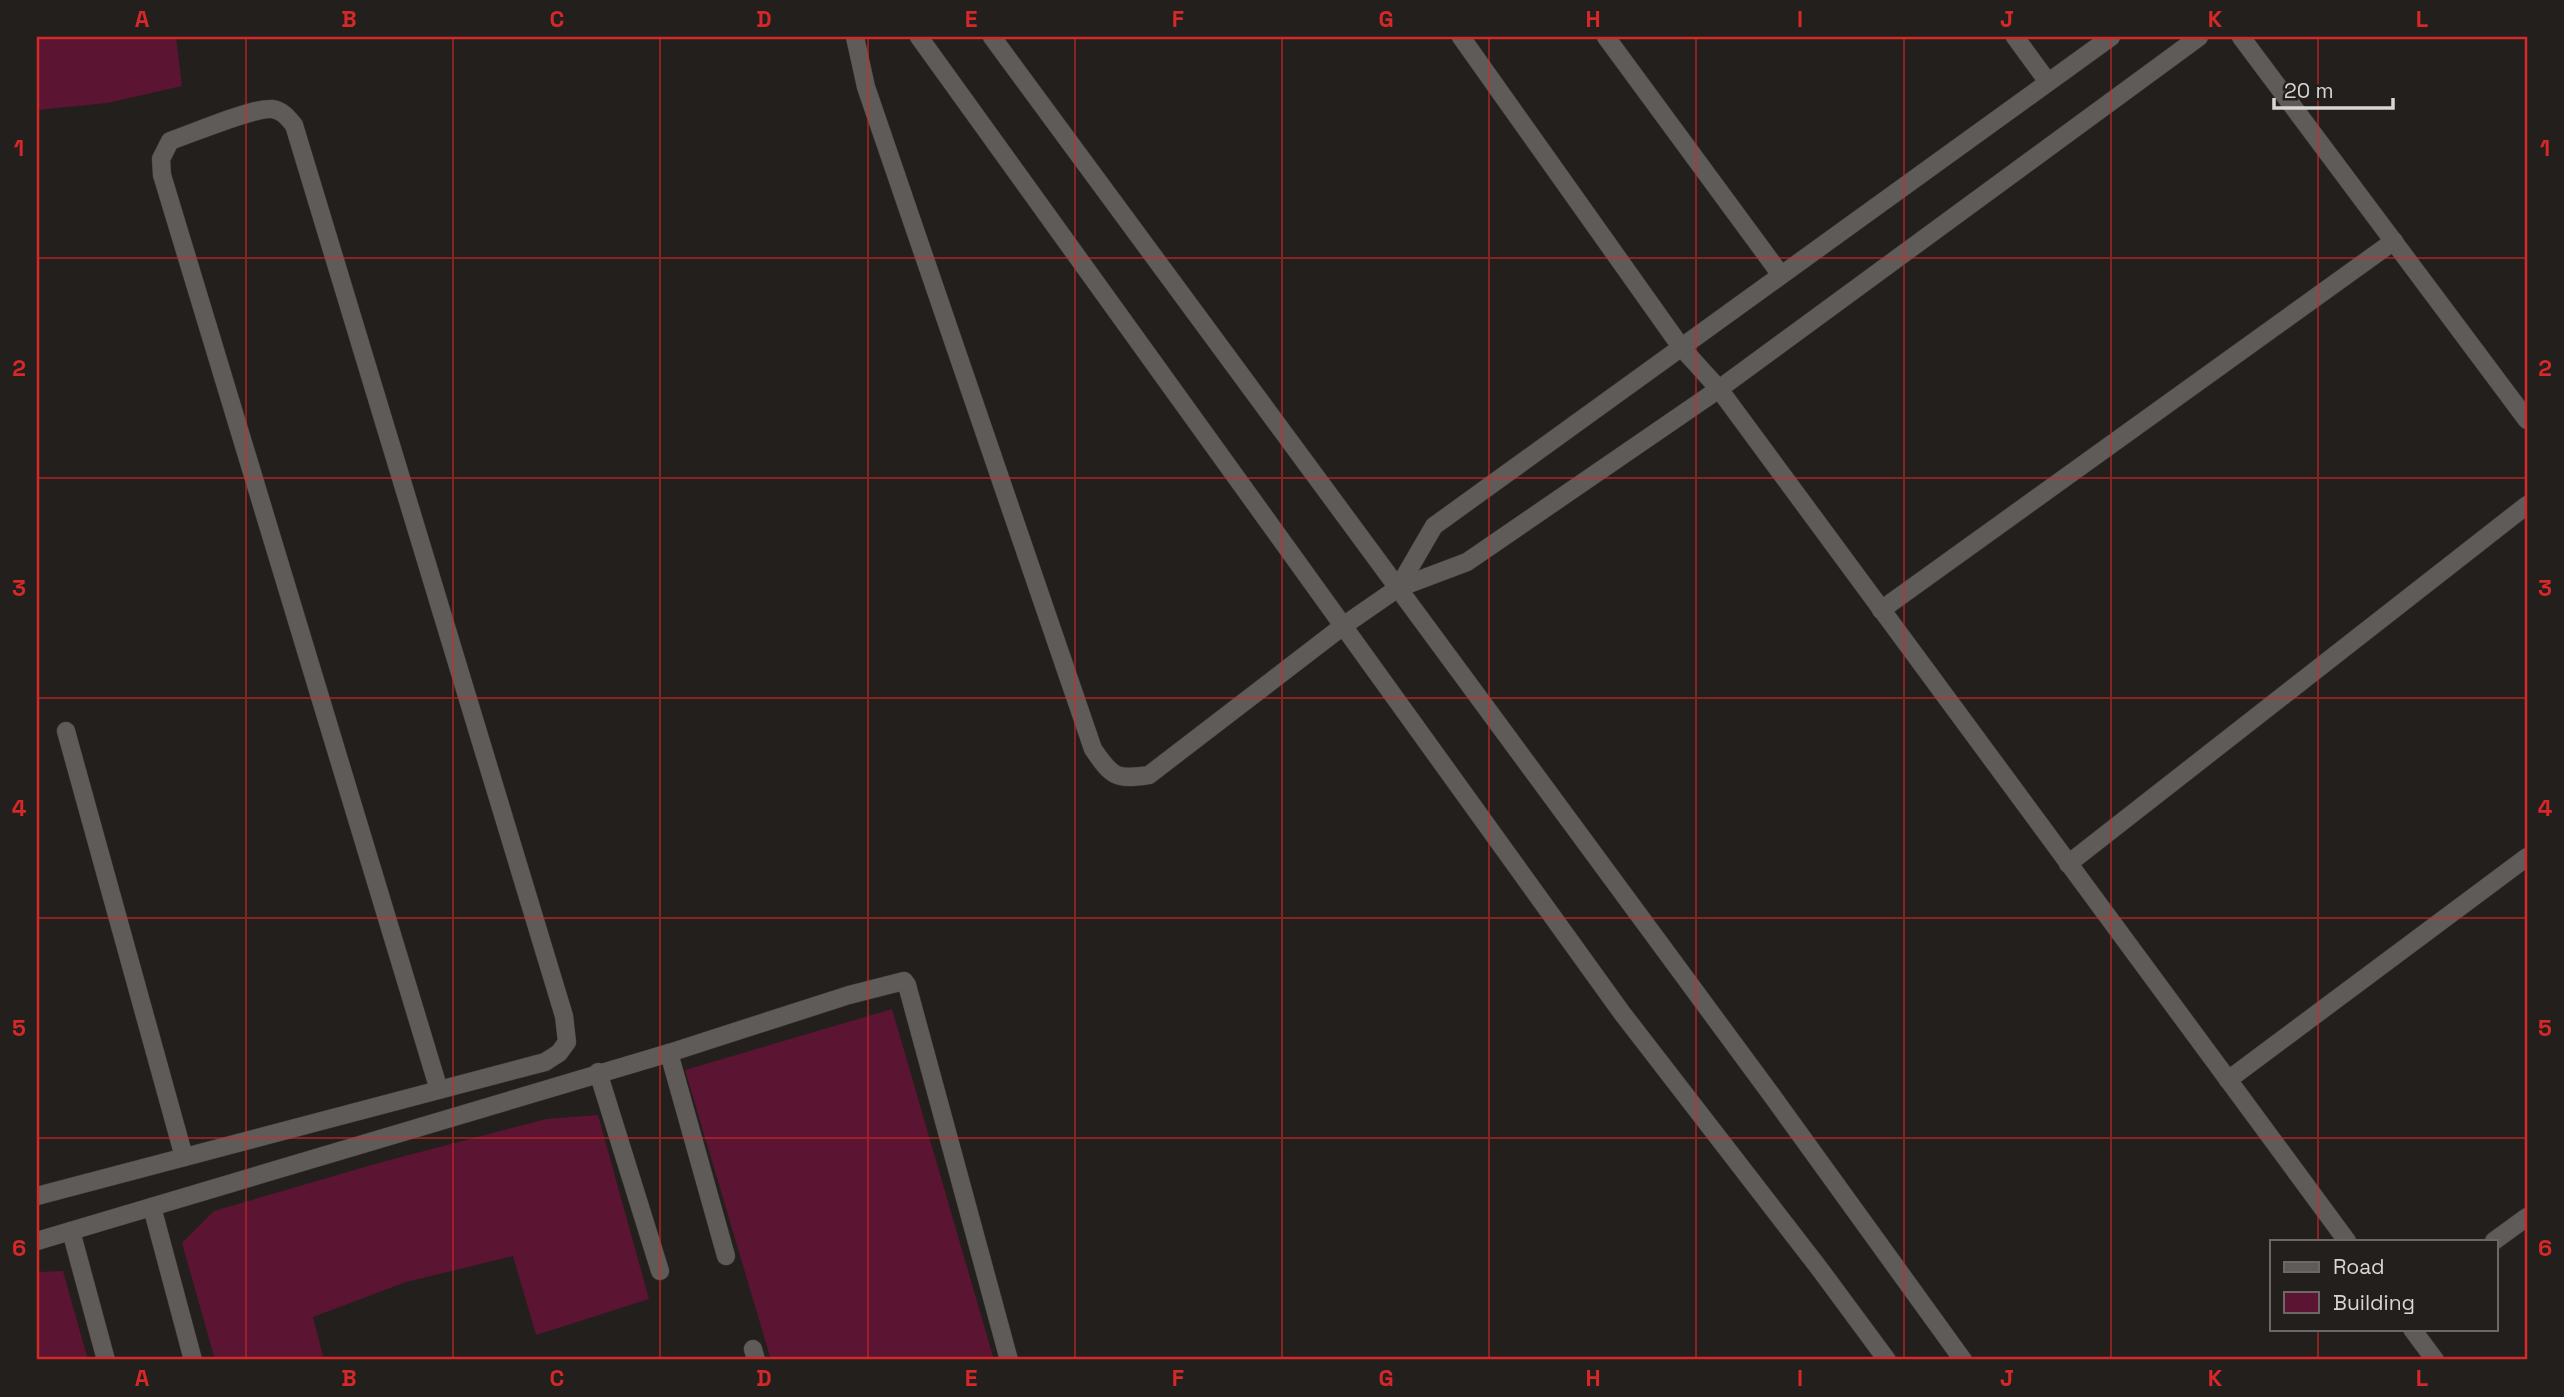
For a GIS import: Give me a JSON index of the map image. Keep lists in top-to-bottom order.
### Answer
{
  "legend": ["Road", "Building"],
  "scale_bar": "20 m",
  "grid": {
    "columns": [
      "A",
      "B",
      "C",
      "D",
      "E",
      "F",
      "G",
      "H",
      "I",
      "J",
      "K",
      "L"
    ],
    "rows": [
      "1",
      "2",
      "3",
      "4",
      "5",
      "6"
    ]
  }
}
